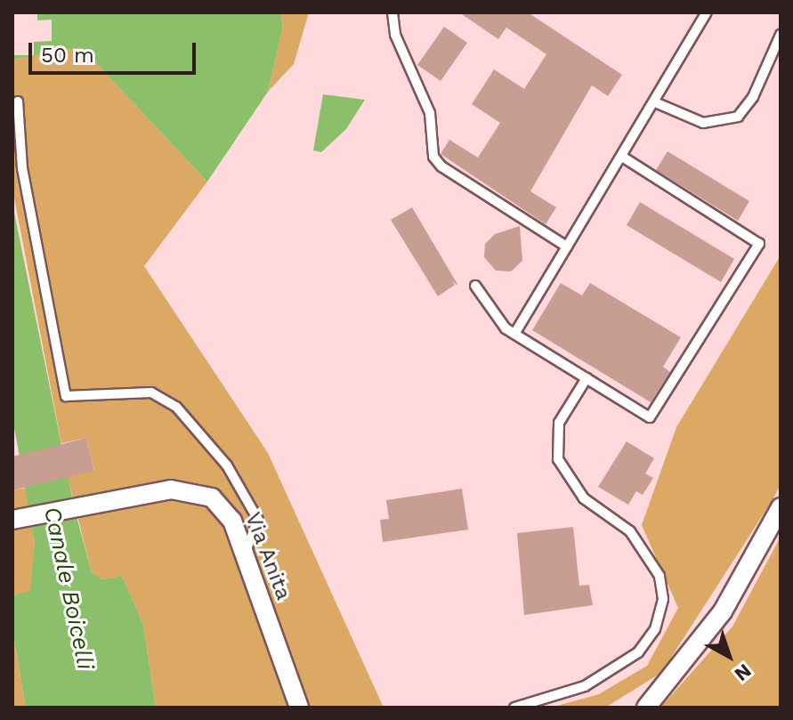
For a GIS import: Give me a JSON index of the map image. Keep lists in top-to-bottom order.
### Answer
{
  "streets": {
    "street": ["Via Anita"]
  },
  "water": ["Canale Boicelli"],
  "scale_bar": "50 m",
  "north": "bottom right"
}
